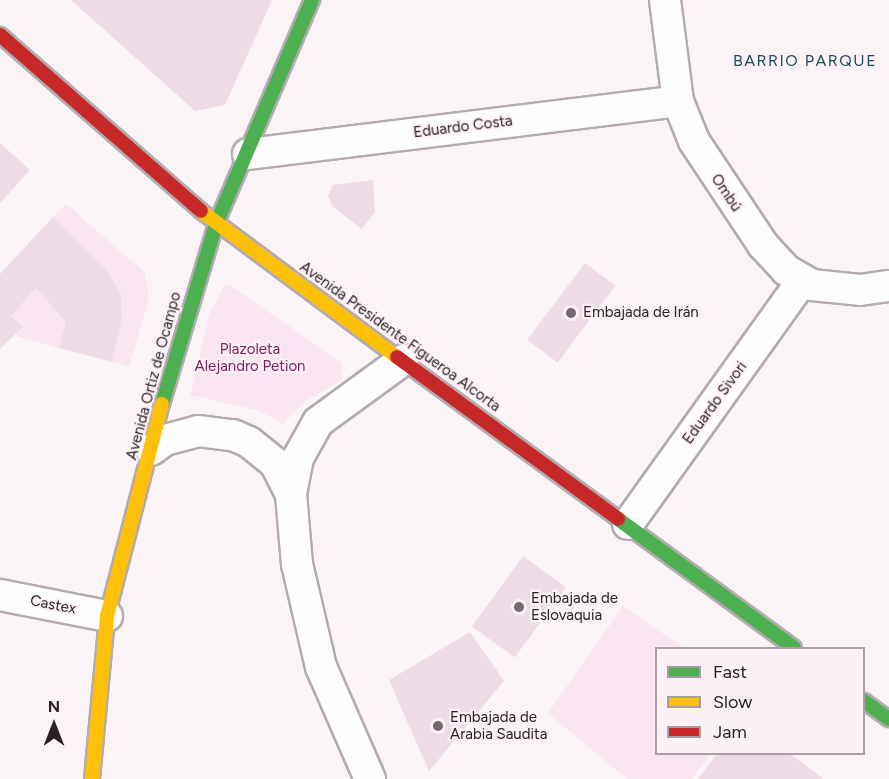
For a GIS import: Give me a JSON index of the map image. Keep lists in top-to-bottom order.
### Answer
{
  "streets": {
    "main road": ["Avenida Presidente Figueroa Alcorta", "Avenida Ortiz de Ocampo"],
    "street": [
      "Eduardo Costa",
      "Ombú",
      "Eduardo Sivori",
      "Castex"
    ]
  },
  "crossings": [
    ["Eduardo Costa", "Ombú"],
    ["Eduardo Costa", "Avenida Ortiz de Ocampo"],
    ["Ombú", "Eduardo Sivori"],
    ["Avenida Presidente Figueroa Alcorta", "Avenida Ortiz de Ocampo"],
    ["Avenida Presidente Figueroa Alcorta", "Eduardo Sivori"],
    ["Avenida Ortiz de Ocampo", "Castex"]
  ],
  "districts": ["BARRIO PARQUE"],
  "parks": ["Plazoleta Alejandro Petion"],
  "places": ["Embajada de Irán", "Embajada de Eslovaquia", "Embajada de Arabia Saudita"],
  "legend": ["Fast", "Slow", "Jam"],
  "north": "top"
}
